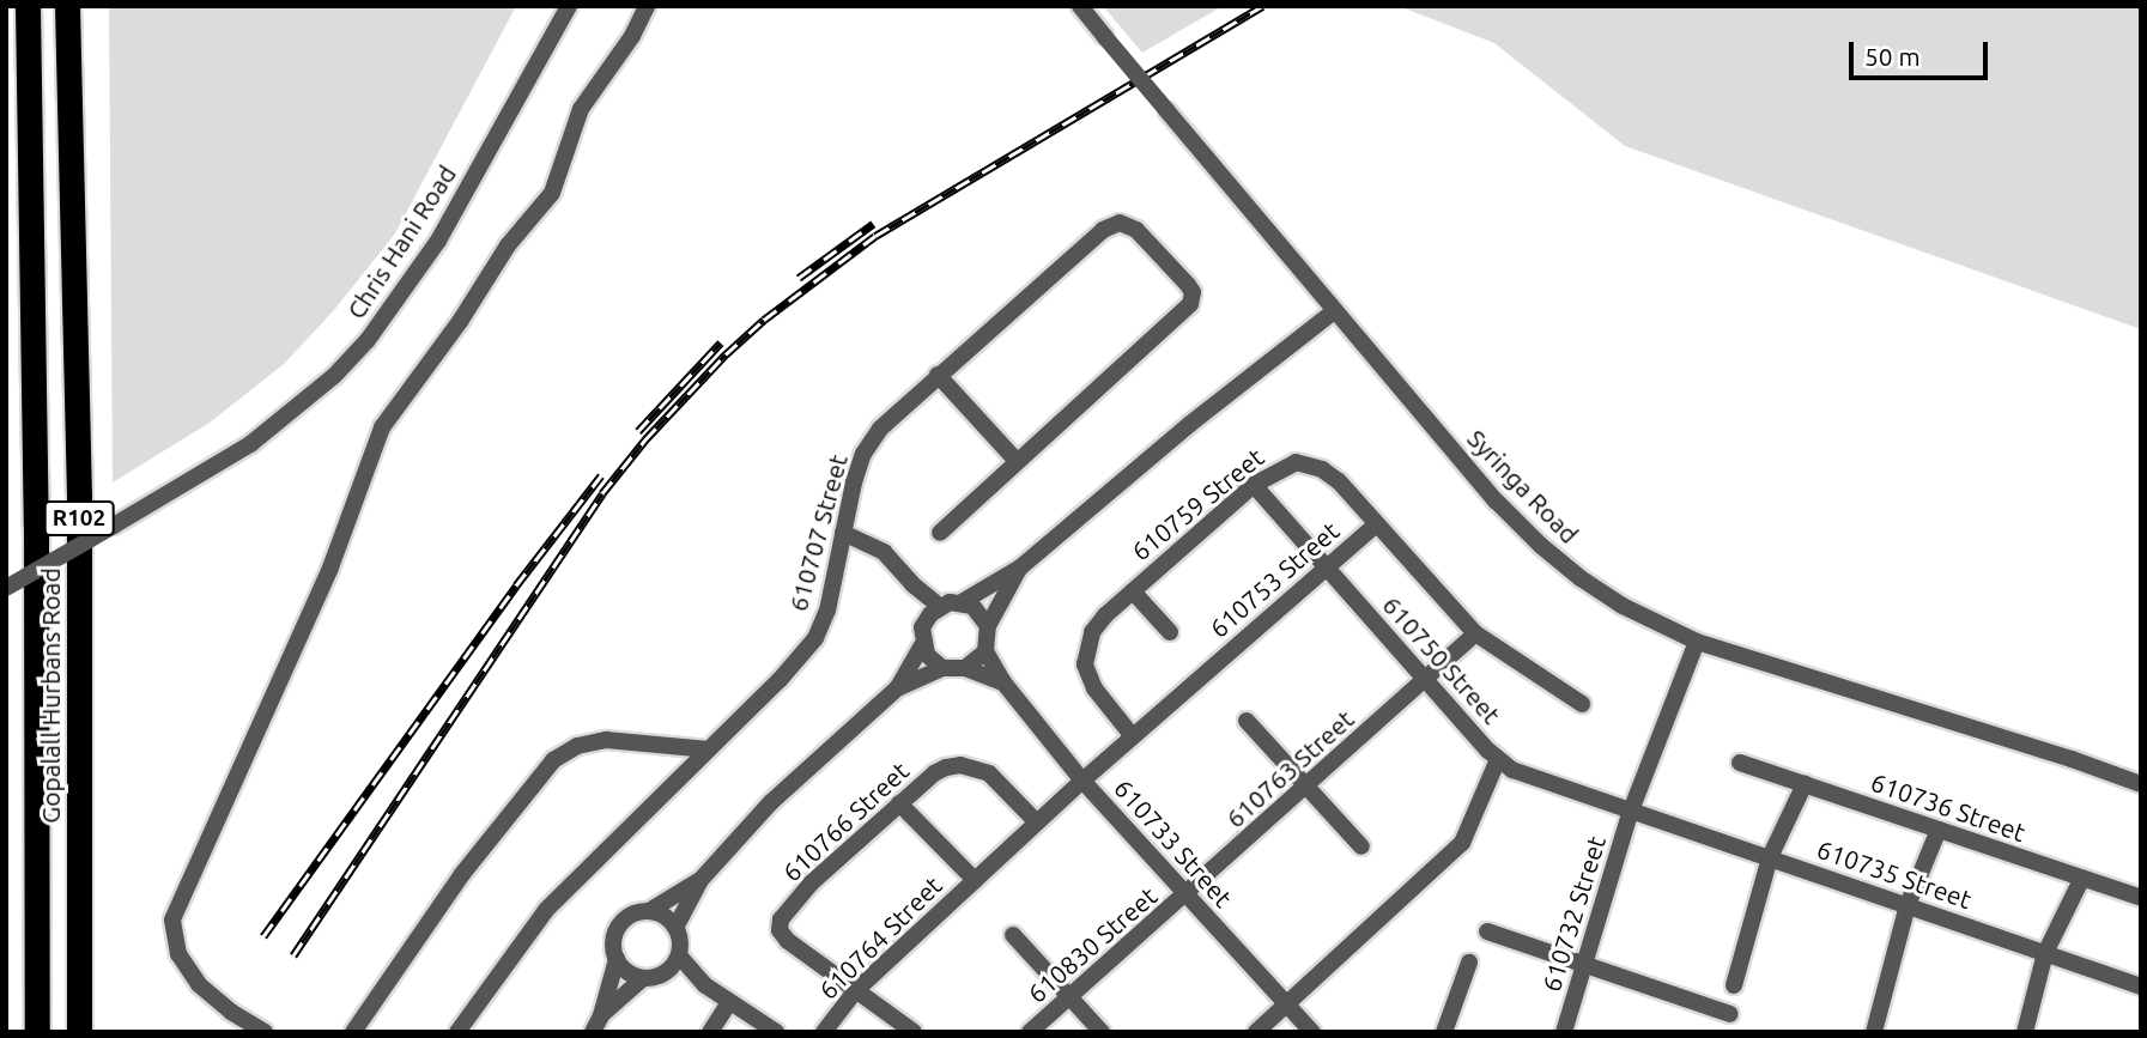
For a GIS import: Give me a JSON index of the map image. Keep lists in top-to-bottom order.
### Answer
{
  "streets": {
    "highway": ["R102", "Gopalall Hurbans Road"],
    "street": [
      "Chris Hani Road",
      "Syringa Road",
      "610759 Street",
      "610707 Street",
      "610753 Street",
      "610750 Street",
      "610763 Street",
      "610736 Street",
      "610766 Street",
      "610733 Street",
      "610735 Street",
      "610732 Street",
      "610764 Street",
      "610830 Street"
    ]
  },
  "crossings": [
    ["Syringa Road", "610732 Street"],
    ["610759 Street", "610753 Street"],
    ["610759 Street", "610750 Street"],
    ["610759 Street", "610763 Street"],
    ["610753 Street", "610750 Street"],
    ["610753 Street", "610733 Street"],
    ["610753 Street", "610764 Street"],
    ["610750 Street", "610763 Street"],
    ["610750 Street", "610735 Street"],
    ["610750 Street", "610732 Street"],
    ["610763 Street", "610733 Street"],
    ["610763 Street", "610830 Street"],
    ["610766 Street", "610764 Street"],
    ["610733 Street", "610764 Street"],
    ["610733 Street", "610830 Street"],
    ["610735 Street", "610732 Street"]
  ],
  "scale_bar": "50 m"
}
